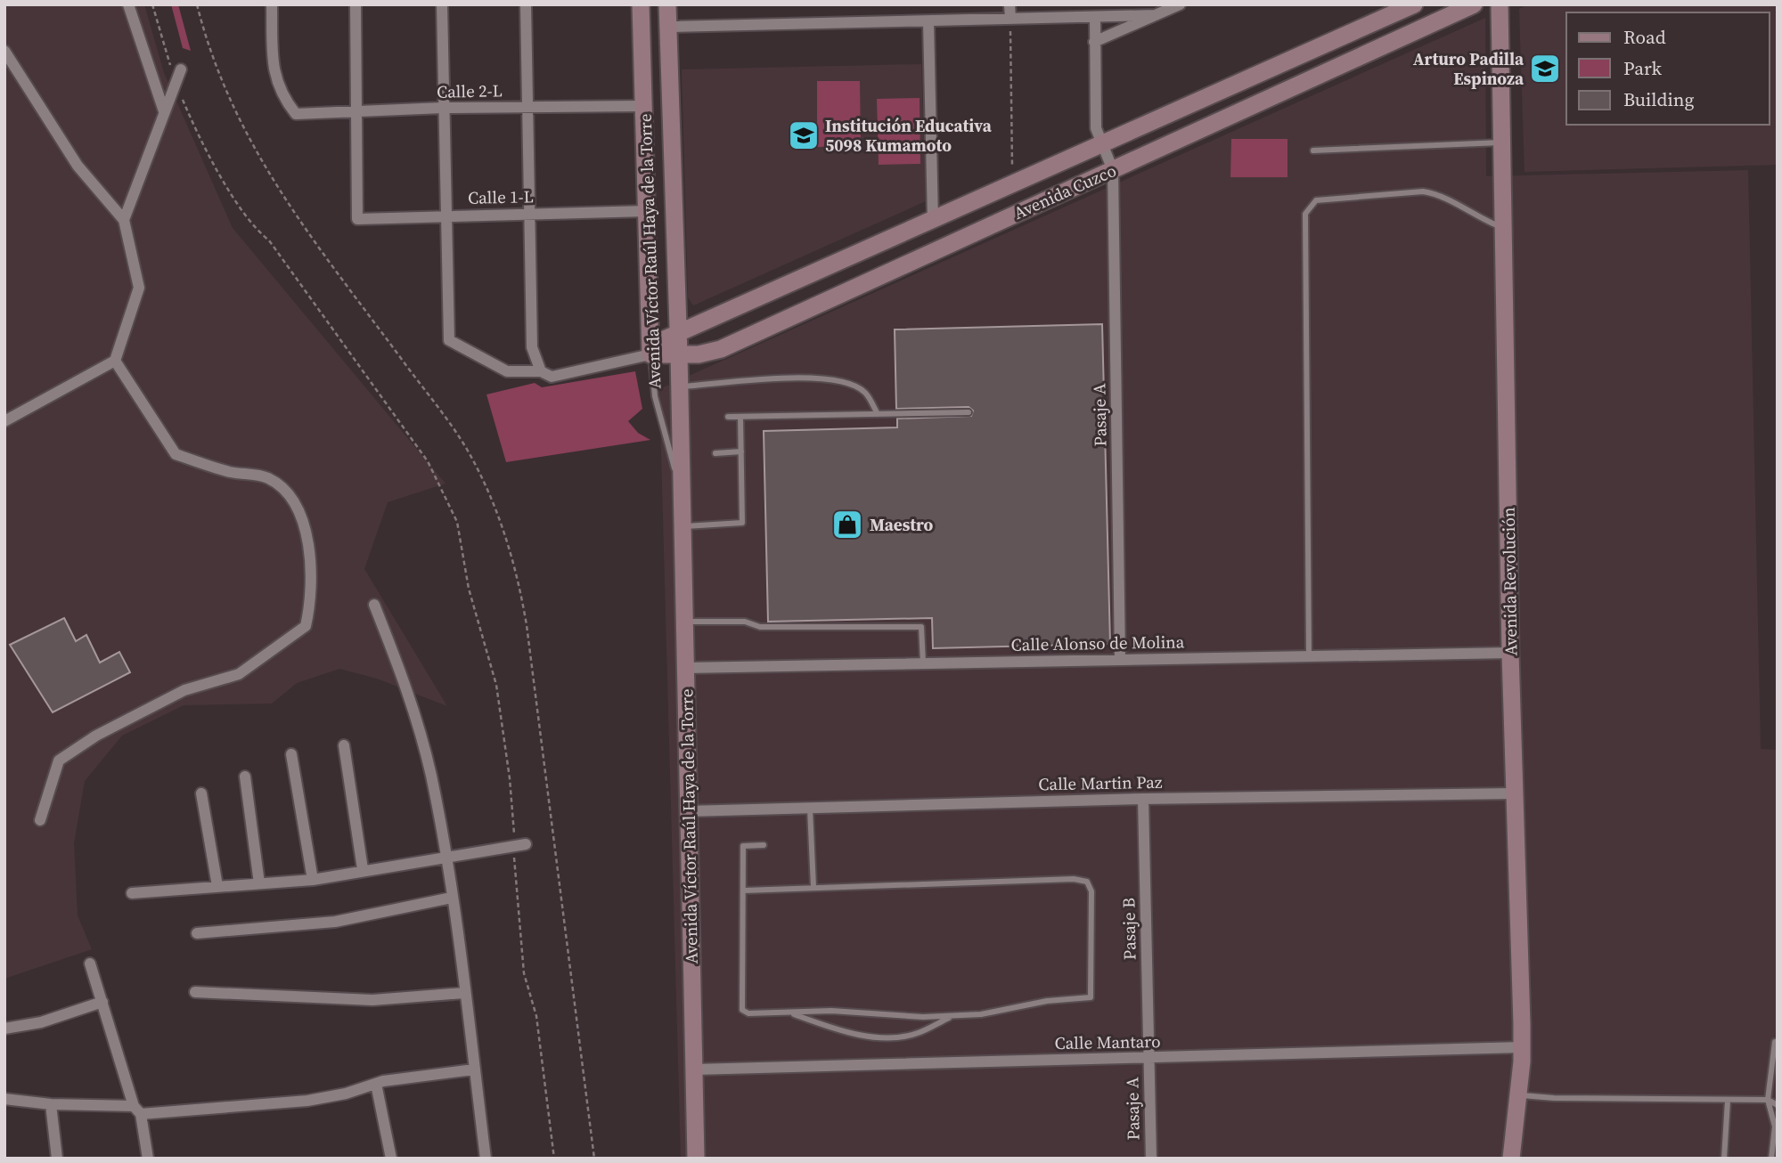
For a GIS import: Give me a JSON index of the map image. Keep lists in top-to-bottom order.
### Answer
{
  "streets": {
    "street": [
      "Calle 2-L",
      "Avenida Cuzco",
      "Calle 1-L",
      "Avenida Víctor Raúl Haya de la Torre",
      "Pasaje A",
      "Avenida Revolución",
      "Calle Alonso de Molina",
      "Calle Martin Paz",
      "Pasaje B",
      "Calle Mantaro"
    ]
  },
  "crossings": [
    ["Calle 2-L", "Calle 1-L"],
    ["Calle 2-L", "Avenida Víctor Raúl Haya de la Torre"],
    ["Avenida Cuzco", "Avenida Víctor Raúl Haya de la Torre"],
    ["Avenida Cuzco", "Pasaje A"],
    ["Calle 1-L", "Avenida Víctor Raúl Haya de la Torre"],
    ["Avenida Víctor Raúl Haya de la Torre", "Calle Alonso de Molina"],
    ["Avenida Víctor Raúl Haya de la Torre", "Calle Martin Paz"],
    ["Avenida Víctor Raúl Haya de la Torre", "Calle Mantaro"],
    ["Pasaje A", "Calle Alonso de Molina"],
    ["Pasaje A", "Pasaje B"],
    ["Pasaje A", "Calle Mantaro"],
    ["Avenida Revolución", "Calle Alonso de Molina"],
    ["Avenida Revolución", "Calle Martin Paz"],
    ["Avenida Revolución", "Calle Mantaro"],
    ["Calle Martin Paz", "Pasaje B"],
    ["Pasaje B", "Calle Mantaro"]
  ],
  "places": {
    "school or university": ["Arturo Padilla Espinoza", "Institución Educativa 5098 Kumamoto"],
    "shop": ["Maestro"]
  },
  "legend": ["Road", "Park", "Building"]
}
